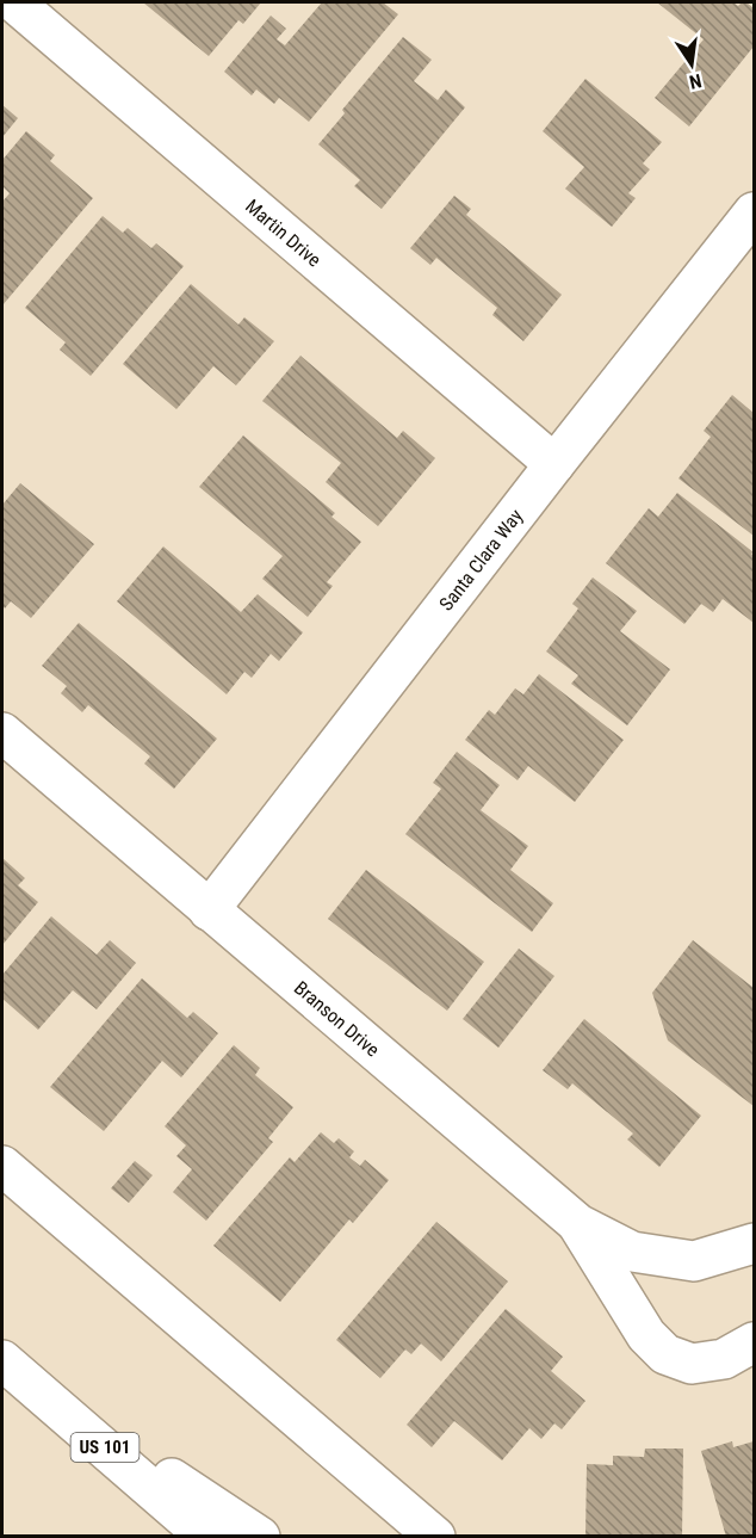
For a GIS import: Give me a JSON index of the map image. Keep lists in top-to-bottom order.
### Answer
{
  "streets": {
    "main road": [
      "Martin Drive",
      "Santa Clara Way",
      "Branson Drive",
      "US 101"
    ]
  },
  "crossings": [
    ["Martin Drive", "Santa Clara Way"],
    ["Santa Clara Way", "Branson Drive"]
  ],
  "north": "bottom"
}
